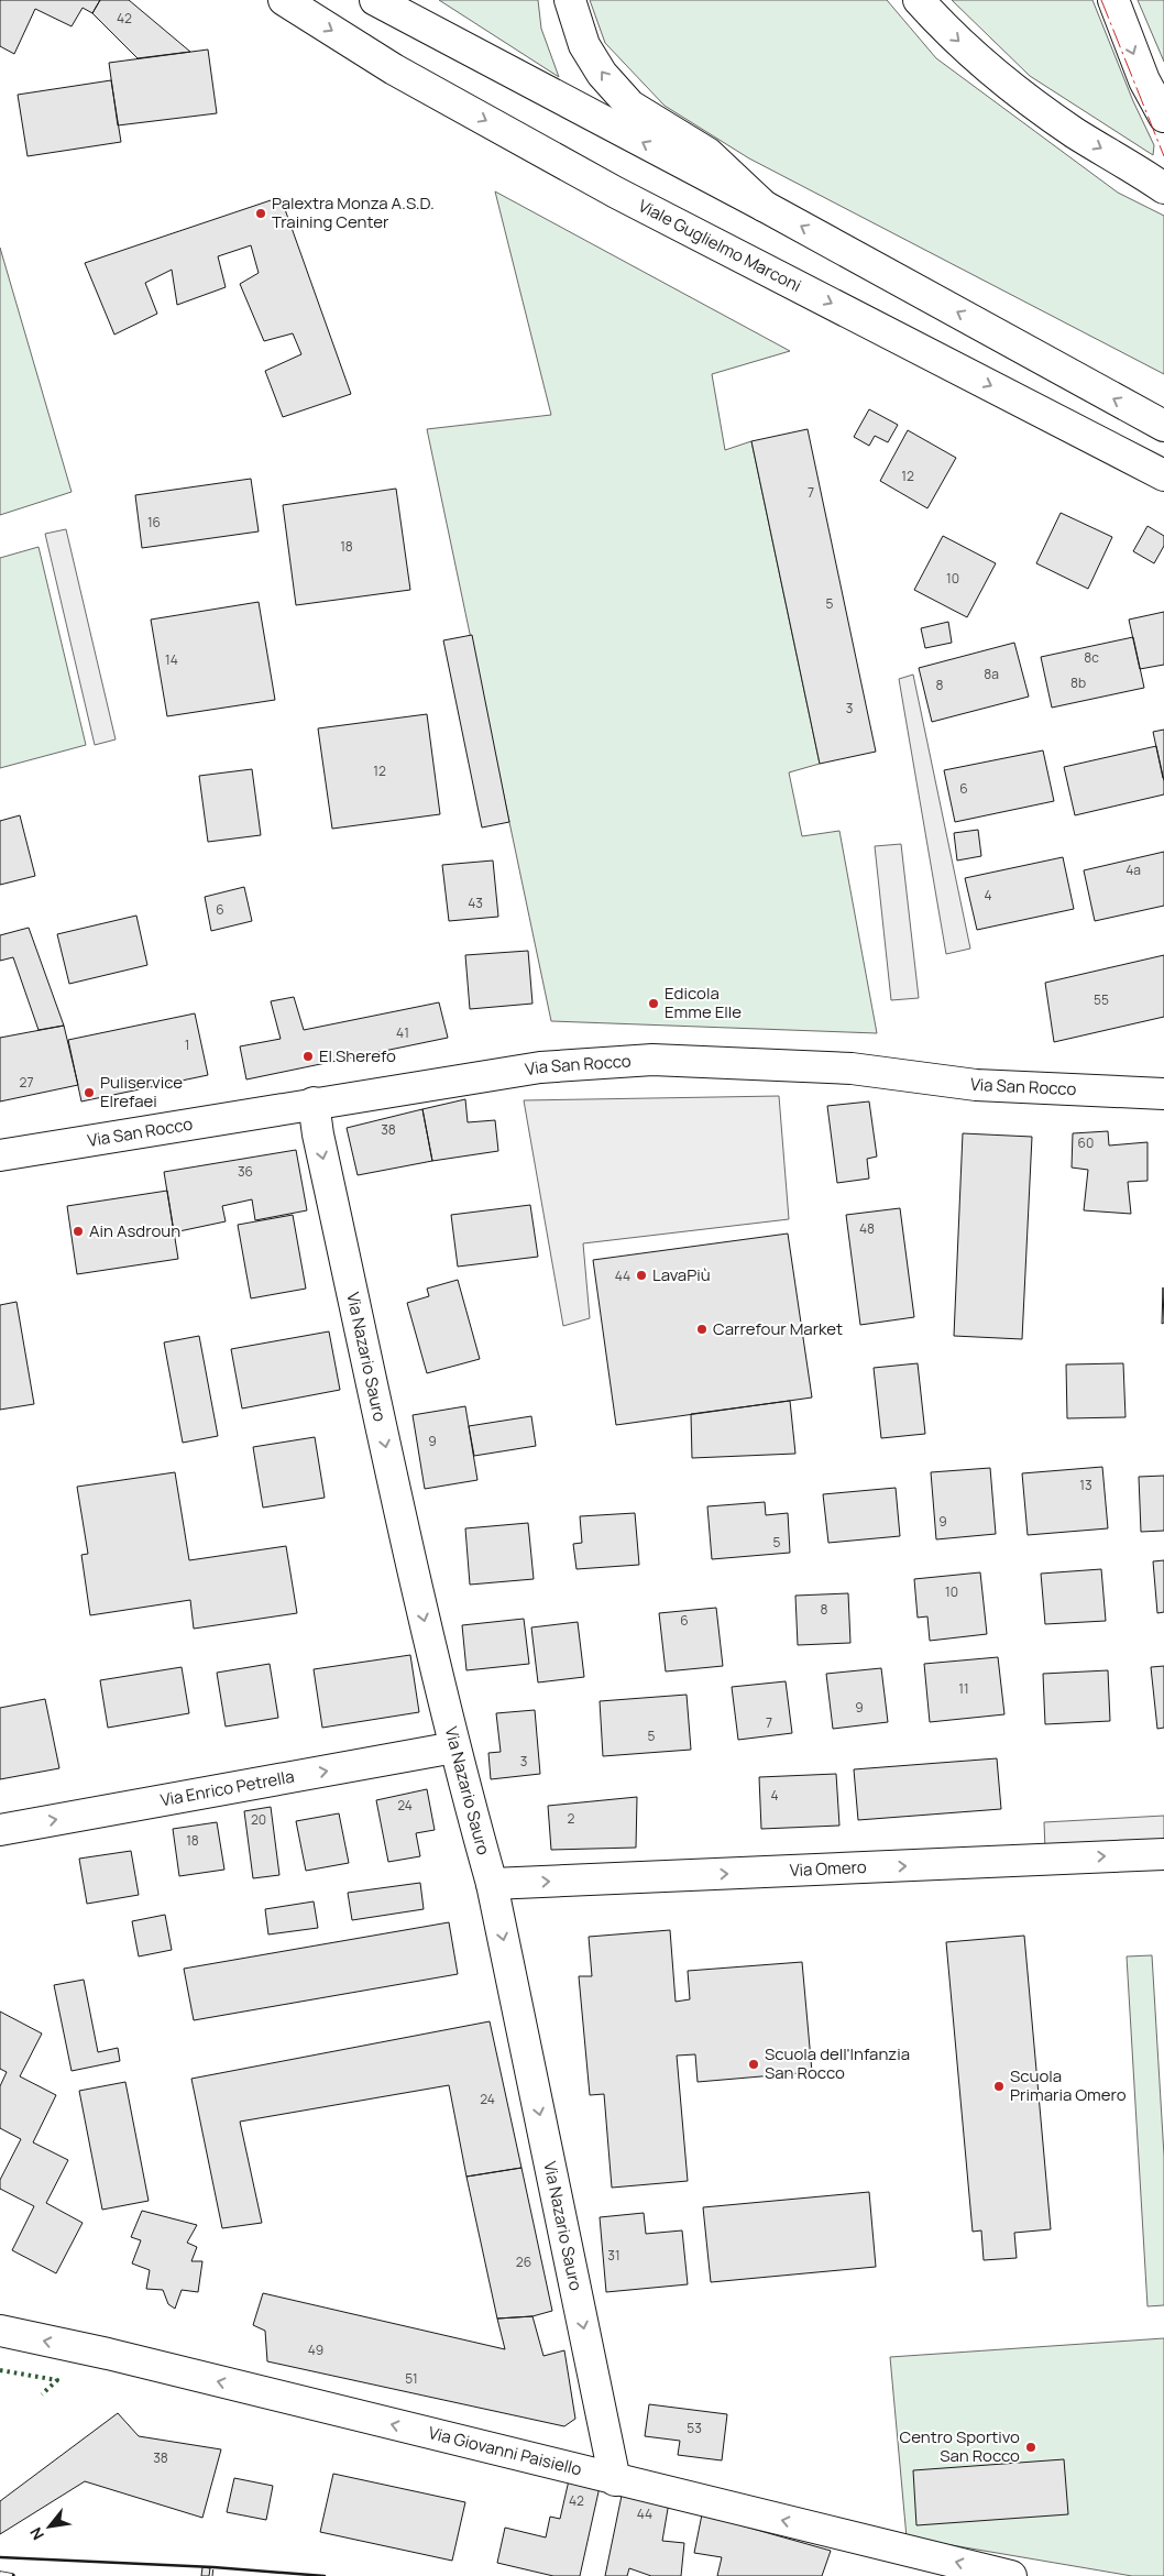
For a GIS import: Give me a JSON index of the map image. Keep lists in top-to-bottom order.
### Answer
{
  "streets": {
    "main road": [
      "Viale Guglielmo Marconi",
      "Via San Rocco",
      "Via Nazario Sauro",
      "Via Enrico Petrella",
      "Via Omero",
      "Via Giovanni Paisiello"
    ]
  },
  "crossings": [
    ["Via San Rocco", "Via Nazario Sauro"],
    ["Via Nazario Sauro", "Via Enrico Petrella"],
    ["Via Nazario Sauro", "Via Omero"],
    ["Via Nazario Sauro", "Via Giovanni Paisiello"]
  ],
  "one_way": [
    "Via Nazario Sauro",
    "Via Enrico Petrella",
    "Via Omero",
    "Via Giovanni Paisiello"
  ],
  "places": [
    "Palextra Monza A.S.D. Training Center",
    "Edicola Emme Elle",
    "El Sherefo",
    "Puliservice Elrefaei",
    "Ain Asdroun",
    "LavaPiù",
    "Carrefour Market",
    "Scuola dell'Infanzia San Rocco",
    "Scuola Primaria Omero",
    "Centro Sportivo San Rocco"
  ],
  "house_numbers": [
    "42",
    "12",
    "7",
    "16",
    "18",
    "10",
    "5",
    "8c",
    "14",
    "8a",
    "8b",
    "8",
    "3",
    "12",
    "6",
    "4a",
    "4",
    "43",
    "6",
    "55",
    "41",
    "1",
    "27",
    "38",
    "60",
    "36",
    "48",
    "44",
    "9",
    "13",
    "9",
    "5",
    "10",
    "8",
    "6",
    "11",
    "9",
    "7",
    "5",
    "3",
    "4",
    "24",
    "2",
    "20",
    "18",
    "24",
    "31",
    "26",
    "49",
    "51",
    "53",
    "38",
    "42",
    "44"
  ],
  "north": "bottom left"
}
